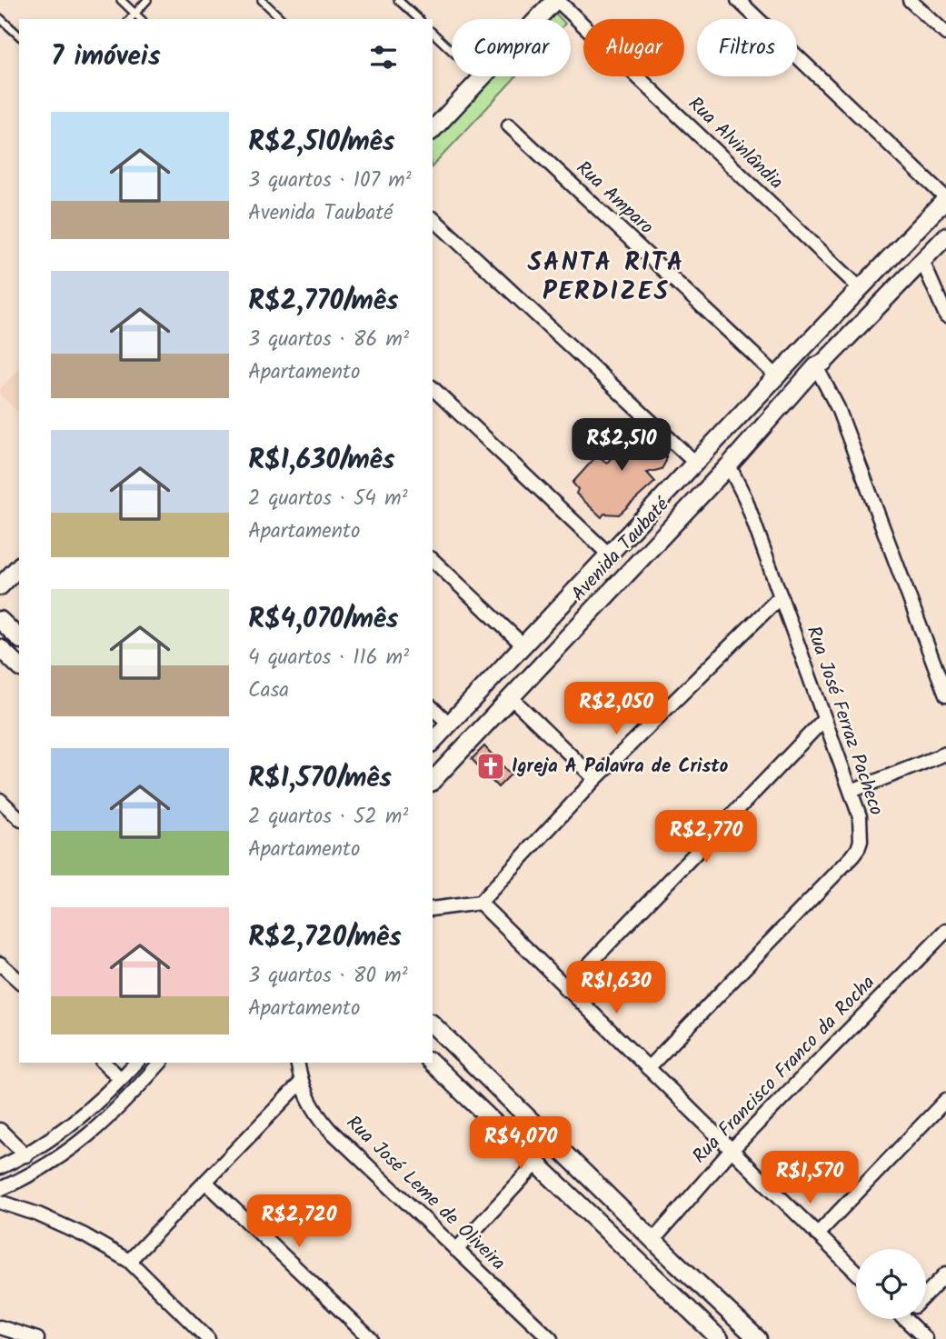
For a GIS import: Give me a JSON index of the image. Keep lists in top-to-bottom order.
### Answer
{
  "streets": {
    "street": [
      "Rua Alvinlândia",
      "Rua Amparo",
      "Avenida Taubaté",
      "Rua José Ferraz Pacheco",
      "Rua Francisco Franco da Rocha",
      "Rua José Leme de Oliveira"
    ]
  },
  "crossings": [
    ["Rua Alvinlândia", "Avenida Taubaté"],
    ["Rua Amparo", "Avenida Taubaté"],
    ["Avenida Taubaté", "Rua José Ferraz Pacheco"]
  ],
  "districts": ["SANTA RITA PERDIZES"],
  "places": {
    "church": ["Igreja A Palavra de Cristo"]
  },
  "page": {
    "chip": ["Comprar", "Alugar", "Filtros"],
    "heading": "7 imóveis",
    "list": [
      {
        "name": "R$2,510/mês",
        "note": "3 quartos · 107 m² · Avenida Taubaté"
      },
      {
        "name": "R$2,770/mês",
        "note": "3 quartos · 86 m² · Apartamento"
      },
      {
        "name": "R$1,630/mês",
        "note": "2 quartos · 54 m² · Apartamento"
      },
      {
        "name": "R$4,070/mês",
        "note": "4 quartos · 116 m² · Casa"
      },
      {
        "name": "R$1,570/mês",
        "note": "2 quartos · 52 m² · Apartamento"
      },
      {
        "name": "R$2,720/mês",
        "note": "3 quartos · 80 m² · Apartamento"
      }
    ],
    "price": [
      "R$2,510",
      "R$2,050",
      "R$2,770",
      "R$1,630",
      "R$4,070",
      "R$1,570",
      "R$2,720"
    ]
  }
}
